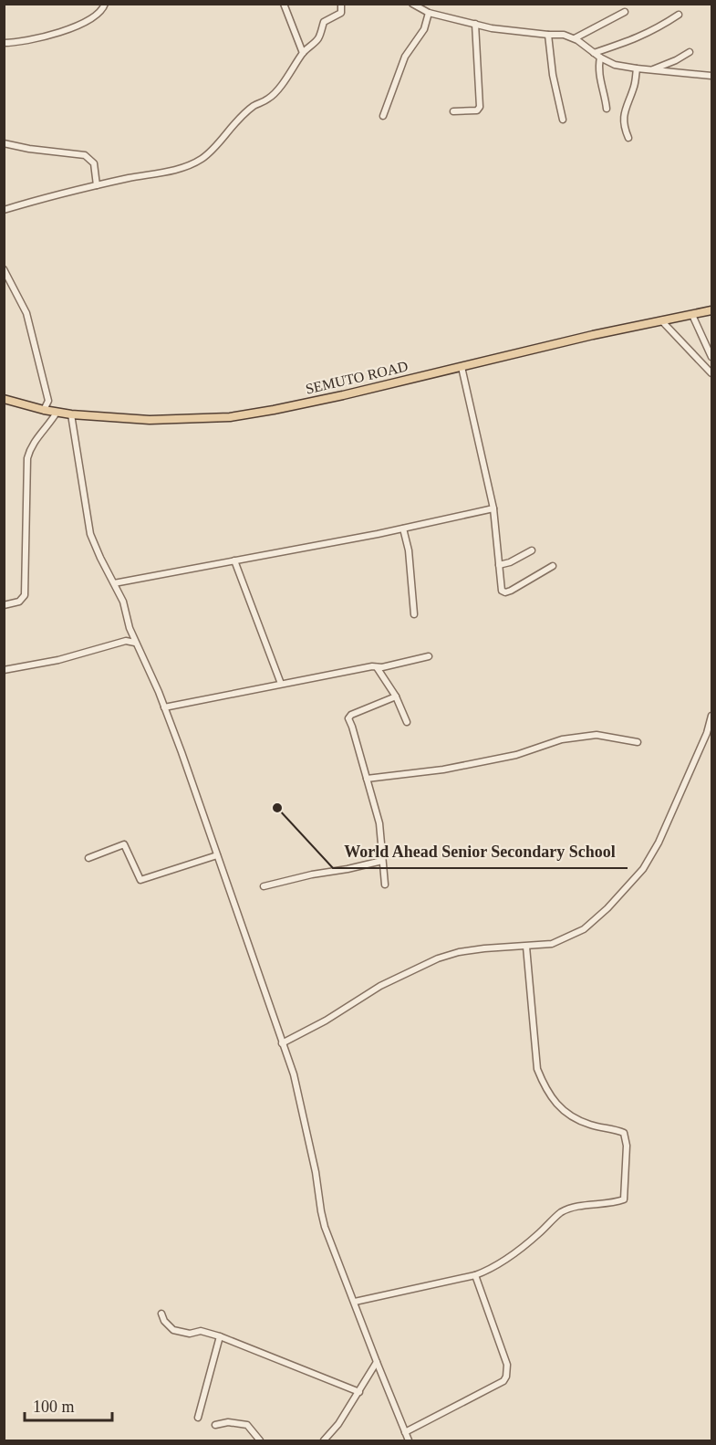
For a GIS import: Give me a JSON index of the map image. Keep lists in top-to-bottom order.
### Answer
{
  "streets": {
    "main road": ["SEMUTO ROAD"]
  },
  "places": ["World Ahead Senior Secondary School"],
  "scale_bar": "100 m"
}
